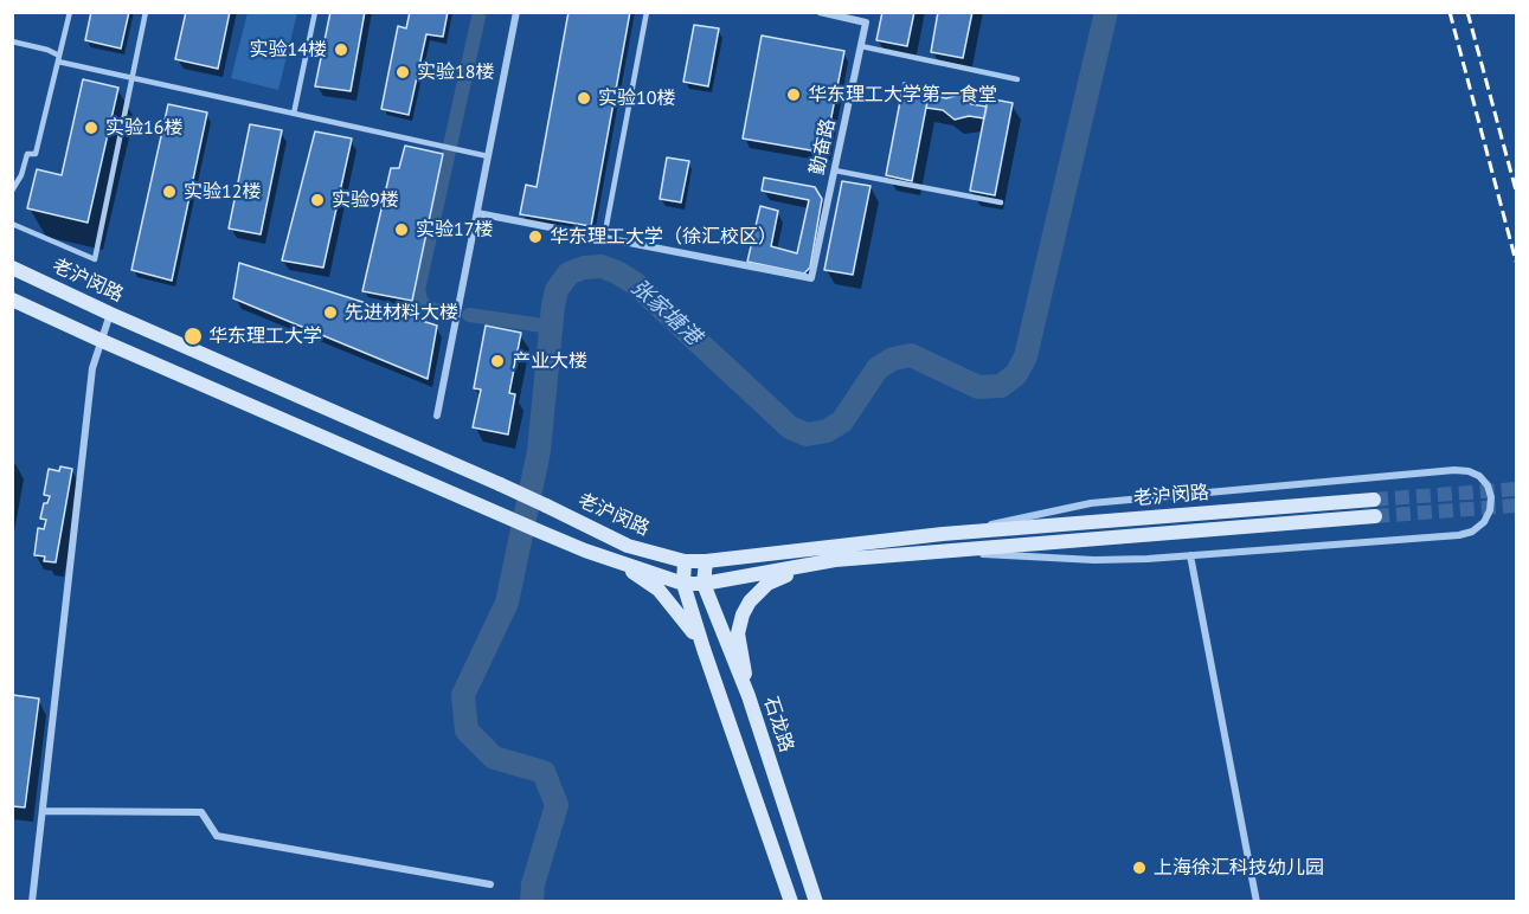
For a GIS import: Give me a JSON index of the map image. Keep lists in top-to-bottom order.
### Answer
{
  "streets": {
    "main road": ["老沪闵路", "石龙路"],
    "street": ["勤奋路"]
  },
  "crossings": [
    ["老沪闵路", "石龙路"]
  ],
  "water": ["张家塘港"],
  "places": [
    "实验14楼",
    "实验18楼",
    "华东理工大学第一食堂",
    "实验10楼",
    "实验16楼",
    "实验12楼",
    "实验9楼",
    "实验17楼",
    "华东理工大学（徐汇校区）",
    "先进材料大楼",
    "华东理工大学",
    "产业大楼",
    "上海徐汇科技幼儿园"
  ]
}
